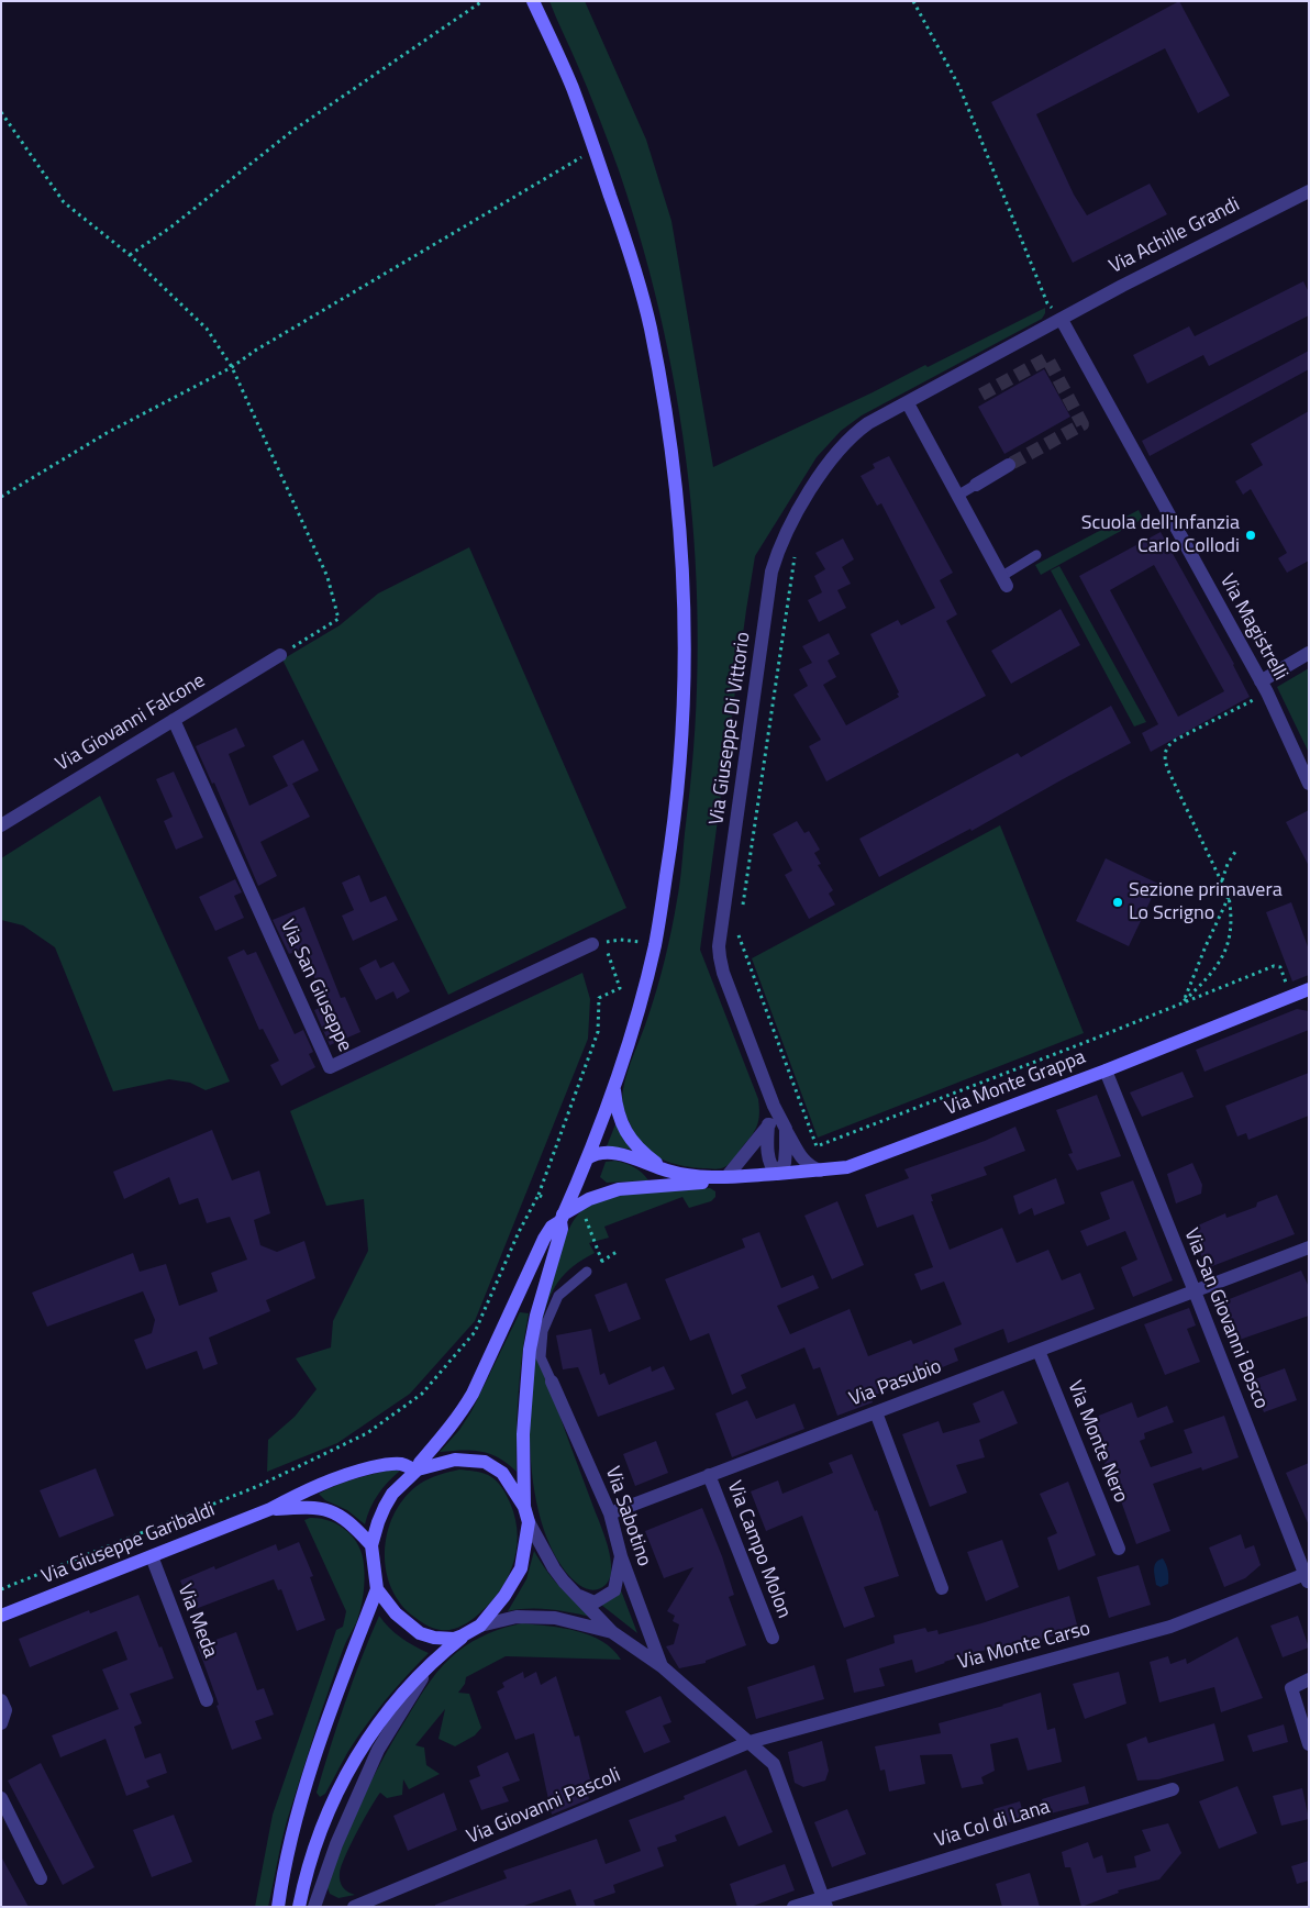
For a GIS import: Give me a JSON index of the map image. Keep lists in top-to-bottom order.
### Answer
{
  "streets": {
    "main road": ["Via Monte Grappa", "Via Giuseppe Garibaldi"],
    "street": [
      "Via Achille Grandi",
      "Via Magistrelli",
      "Via Giovanni Falcone",
      "Via Giuseppe Di Vittorio",
      "Via San Giuseppe",
      "Via San Giovanni Bosco",
      "Via Pasubio",
      "Via Monte Nero",
      "Via Sabotino",
      "Via Campo Molon",
      "Via Meda",
      "Via Monte Carso",
      "Via Giovanni Pascoli",
      "Via Col di Lana"
    ]
  },
  "crossings": [
    ["Via Achille Grandi", "Via Magistrelli"],
    ["Via Achille Grandi", "Via Giuseppe Di Vittorio"],
    ["Via Magistrelli", "Via Giuseppe Di Vittorio"],
    ["Via Giovanni Falcone", "Via San Giuseppe"],
    ["Via Giuseppe Di Vittorio", "Via Monte Grappa"],
    ["Via Monte Grappa", "Via San Giovanni Bosco"],
    ["Via San Giovanni Bosco", "Via Pasubio"],
    ["Via San Giovanni Bosco", "Via Monte Carso"],
    ["Via Pasubio", "Via Monte Nero"],
    ["Via Pasubio", "Via Sabotino"],
    ["Via Pasubio", "Via Campo Molon"],
    ["Via Sabotino", "Via Monte Carso"],
    ["Via Sabotino", "Via Giovanni Pascoli"],
    ["Via Sabotino", "Via Col di Lana"],
    ["Via Giuseppe Garibaldi", "Via Meda"],
    ["Via Monte Carso", "Via Giovanni Pascoli"]
  ],
  "places": ["Scuola dell'Infanzia Carlo Collodi", "Sezione primavera Lo Scrigno"]
}
